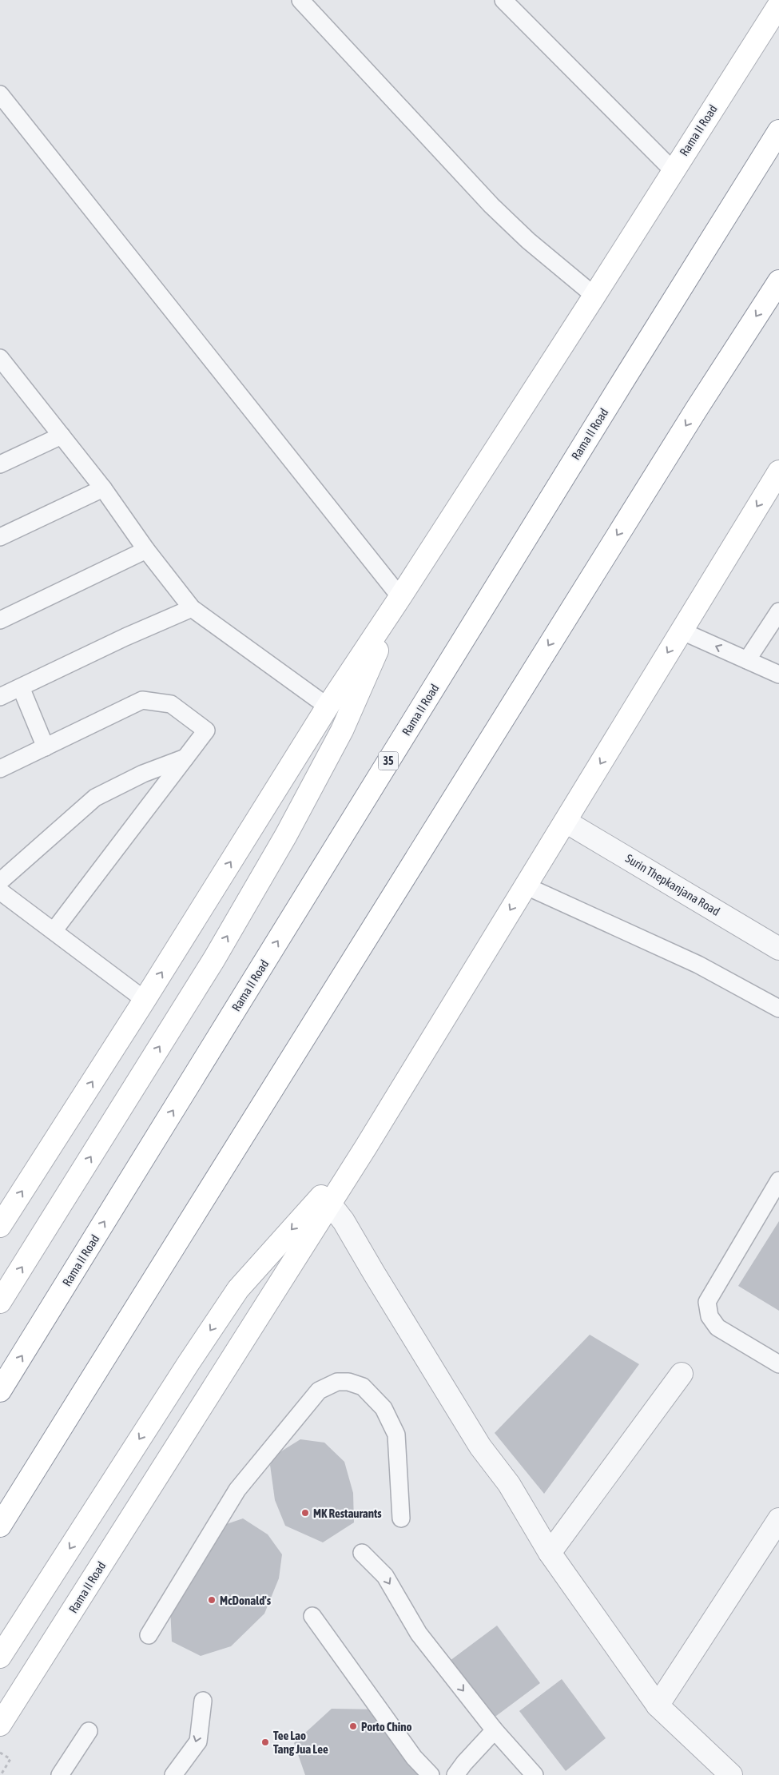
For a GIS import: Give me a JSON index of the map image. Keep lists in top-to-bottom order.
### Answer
{
  "streets": {
    "main road": ["Rama II Road", "35"],
    "street": ["Surin Thepkanjana Road"]
  },
  "crossings": [
    ["Rama II Road", "Surin Thepkanjana Road"]
  ],
  "places": [
    "MK Restaurants",
    "McDonald's",
    "Porto Chino",
    "Tee Lao Tang Jua Lee"
  ]
}
